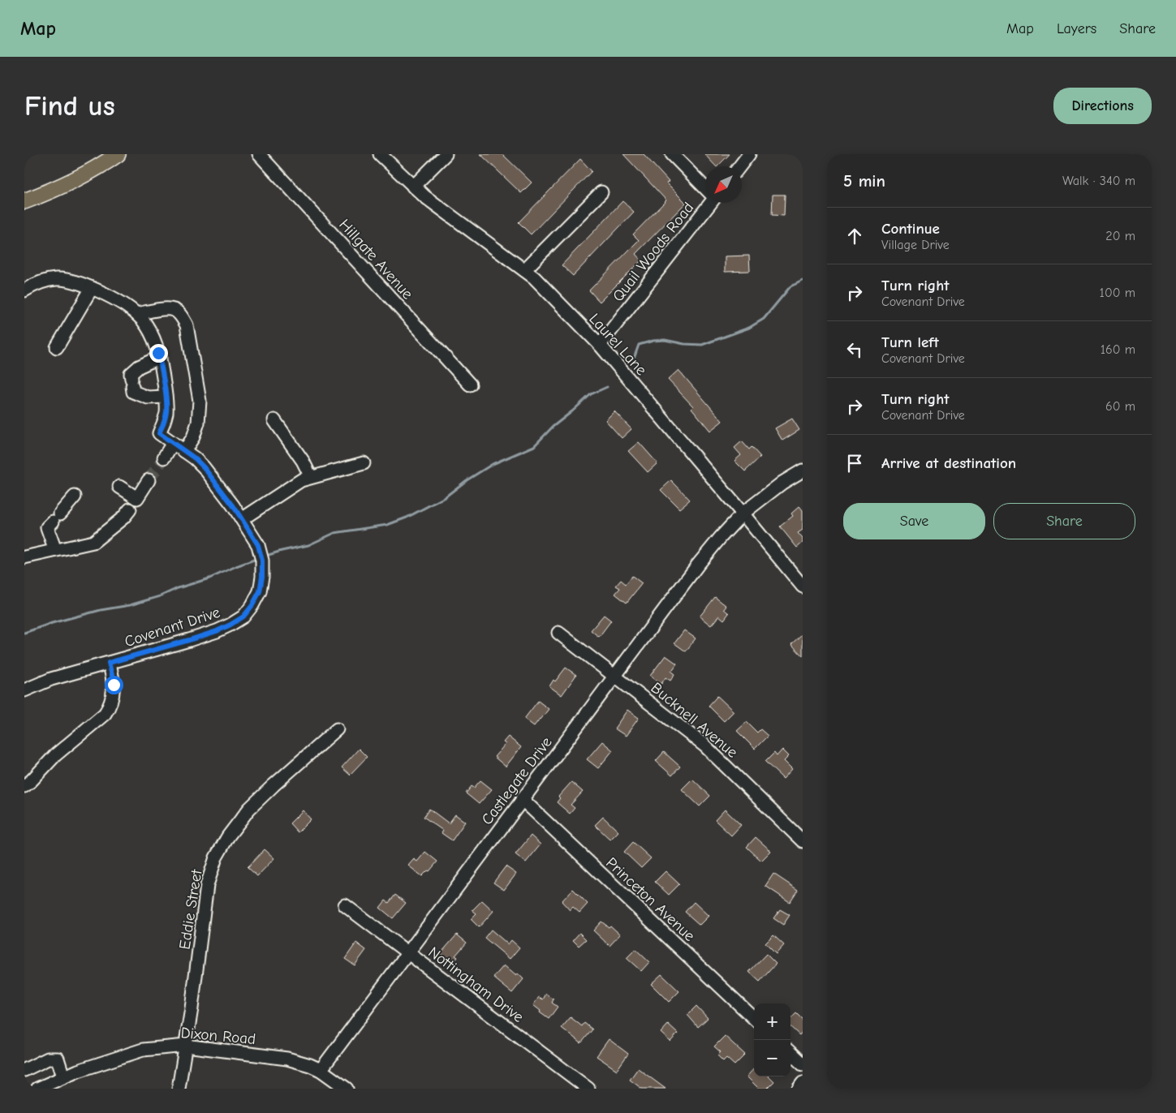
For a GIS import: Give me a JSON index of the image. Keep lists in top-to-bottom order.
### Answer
{
  "streets": {
    "street": [
      "Quail Woods Road",
      "Hillgate Avenue",
      "Laurel Lane",
      "Covenant Drive",
      "Bucknell Avenue",
      "Castlegate Drive",
      "Princeton Avenue",
      "Eddie Street",
      "Nottingham Drive",
      "Dixon Road"
    ]
  },
  "crossings": [
    ["Quail Woods Road", "Laurel Lane"],
    ["Laurel Lane", "Castlegate Drive"],
    ["Bucknell Avenue", "Castlegate Drive"],
    ["Castlegate Drive", "Princeton Avenue"],
    ["Castlegate Drive", "Nottingham Drive"],
    ["Castlegate Drive", "Dixon Road"],
    ["Eddie Street", "Dixon Road"]
  ],
  "north": "bottom left",
  "page": {
    "header": "Map",
    "nav": ["Map", "Layers", "Share"],
    "buttons": [
      "Directions",
      ["Save", "Share"]
    ],
    "title": "Find us",
    "heading": ["5 min", "Walk · 340 m"],
    "list": [
      ["Continue", "Village Drive", "20 m"],
      ["Turn right", "Covenant Drive", "100 m"],
      ["Turn left", "Covenant Drive", "160 m"],
      ["Turn right", "Covenant Drive", "60 m"],
      "Arrive at destination"
    ],
    "map_buttons": ["+", "−"]
  }
}
